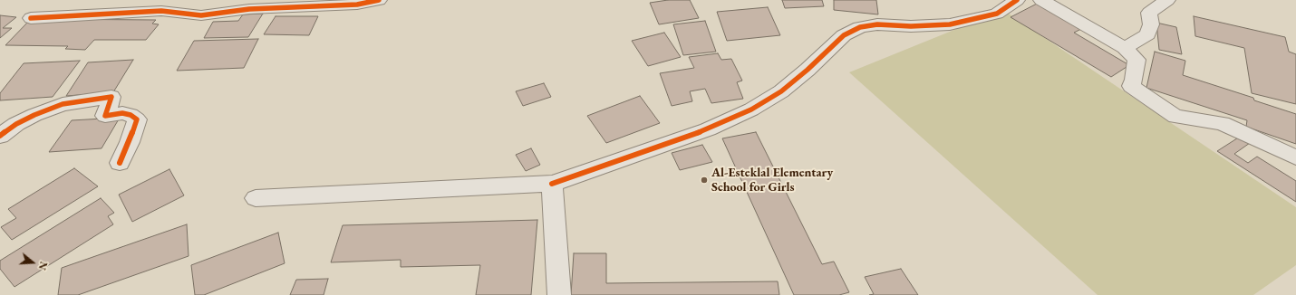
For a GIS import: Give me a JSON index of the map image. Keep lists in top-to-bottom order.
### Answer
{
  "places": ["Al-Esteklal Elementary School for Girls"],
  "north": "right"
}
